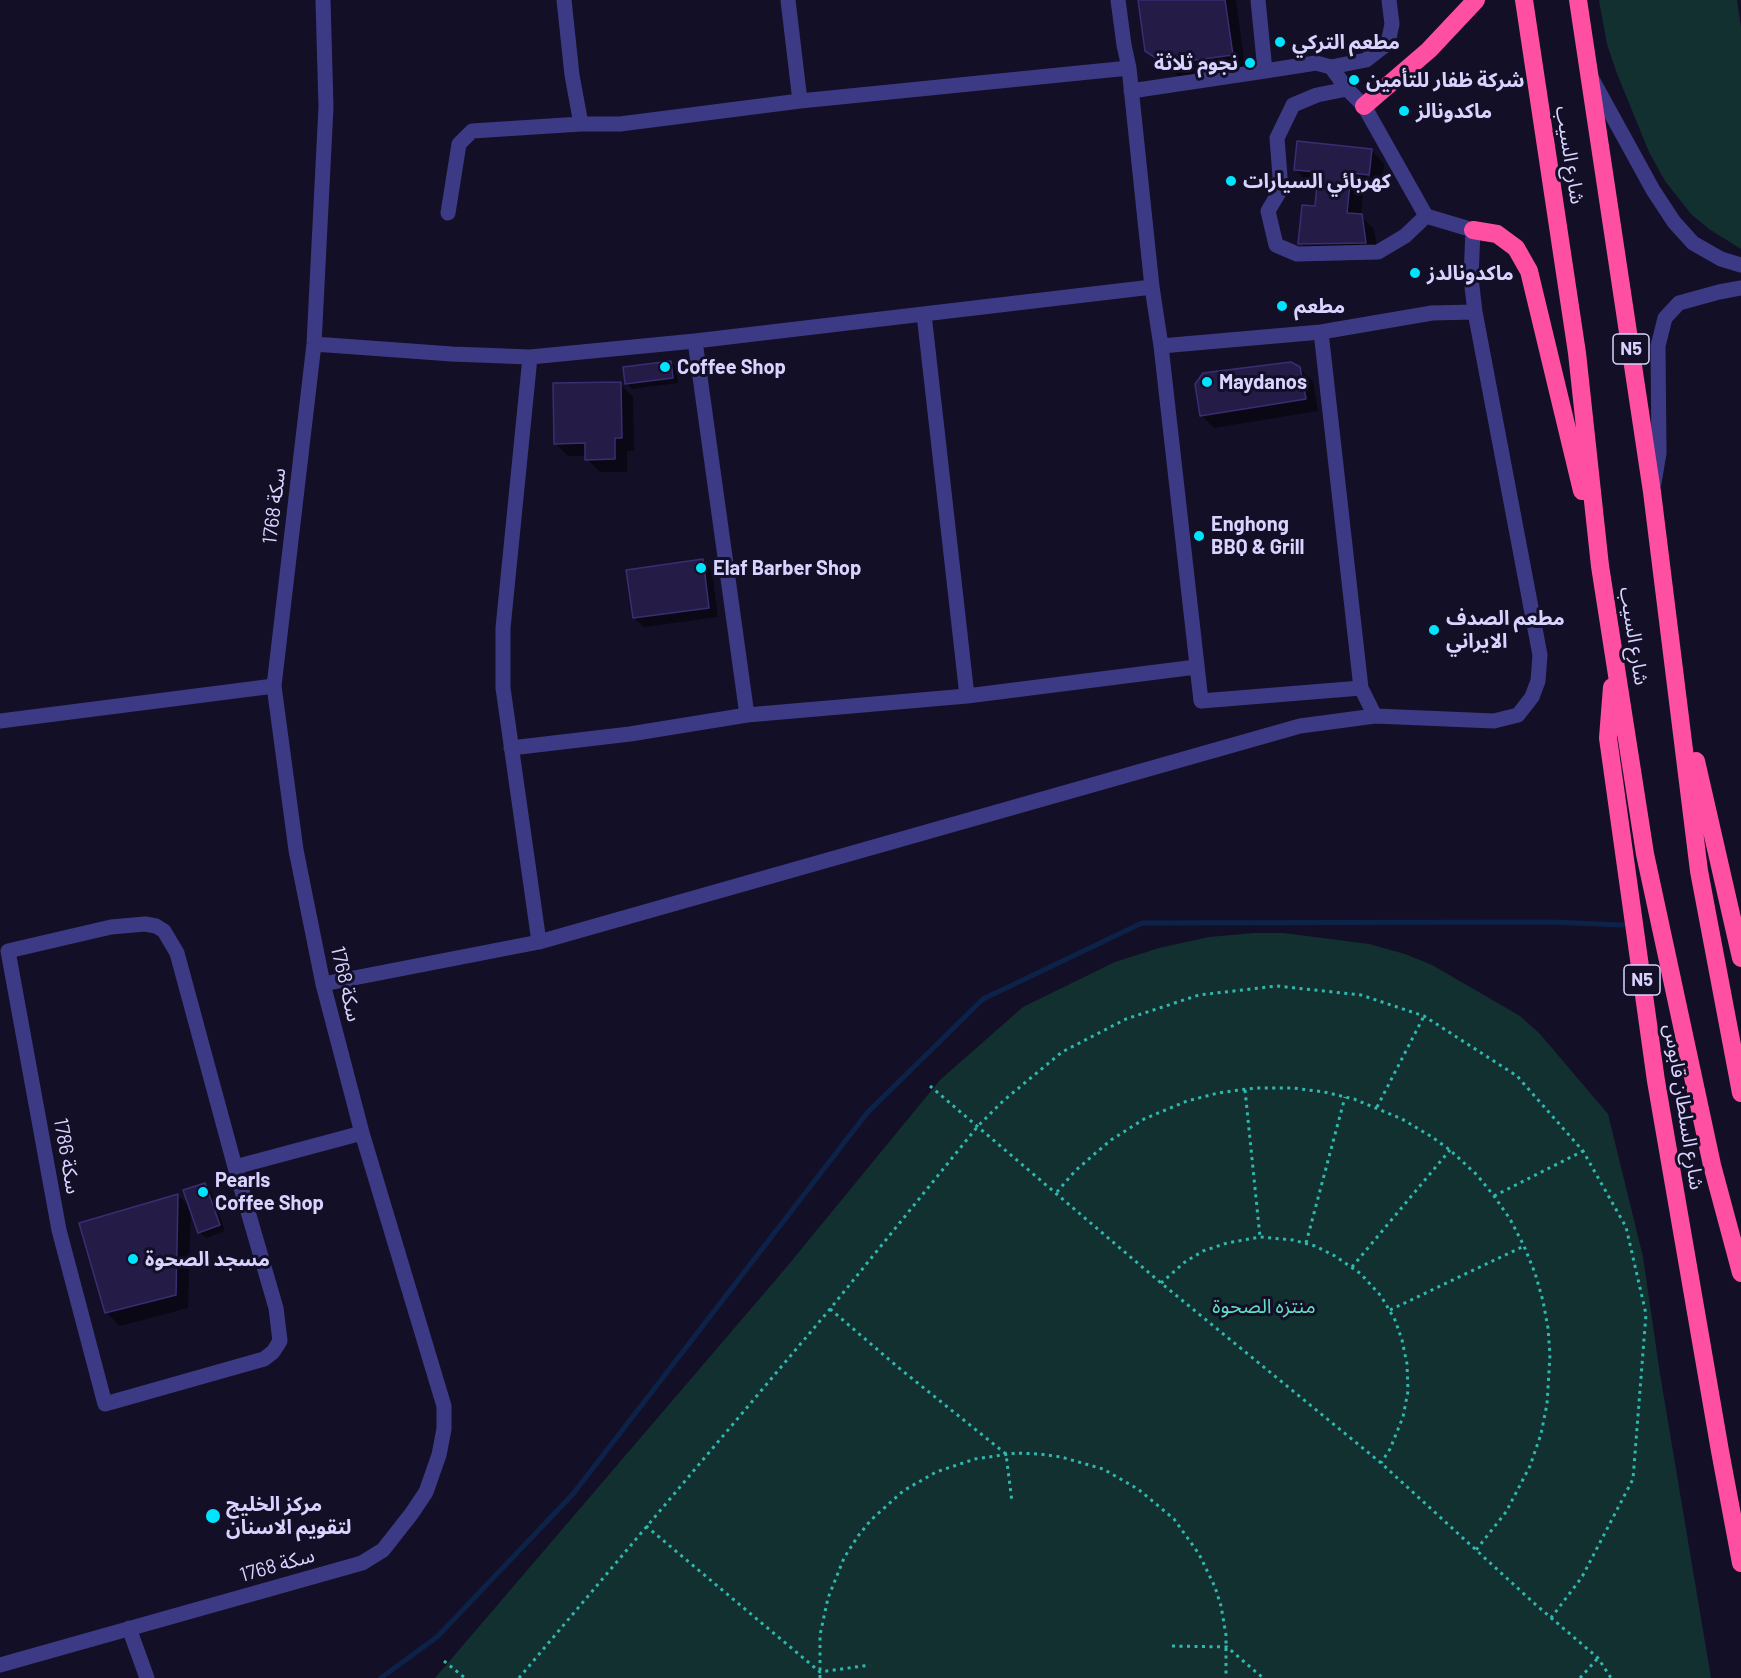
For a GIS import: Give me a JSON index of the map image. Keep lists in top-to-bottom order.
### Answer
{
  "streets": {
    "highway": ["شارع السيب", "N5", "شارع السلطان قابوس"],
    "street": ["سكة 1768", "سكة 1786"]
  },
  "crossings": [
    ["شارع السيب", "N5"],
    ["شارع السيب", "شارع السلطان قابوس"]
  ],
  "parks": ["منتزه الصحوة"],
  "places": [
    "مطعم التركي",
    "نجوم ثلاثة",
    "شركة ظفار للتأمين",
    "ماكدونالز",
    "كهربائي السيارات",
    "ماكدونالدز",
    "مطعم",
    "Coffee Shop",
    "Maydanos",
    "Enghong BBQ & Grill",
    "Elaf Barber Shop",
    "مطعم الصدف الايراني",
    "Pearls Coffee Shop",
    "مسجد الصحوة",
    "مركز الخليج لتقويم الاسنان"
  ]
}
